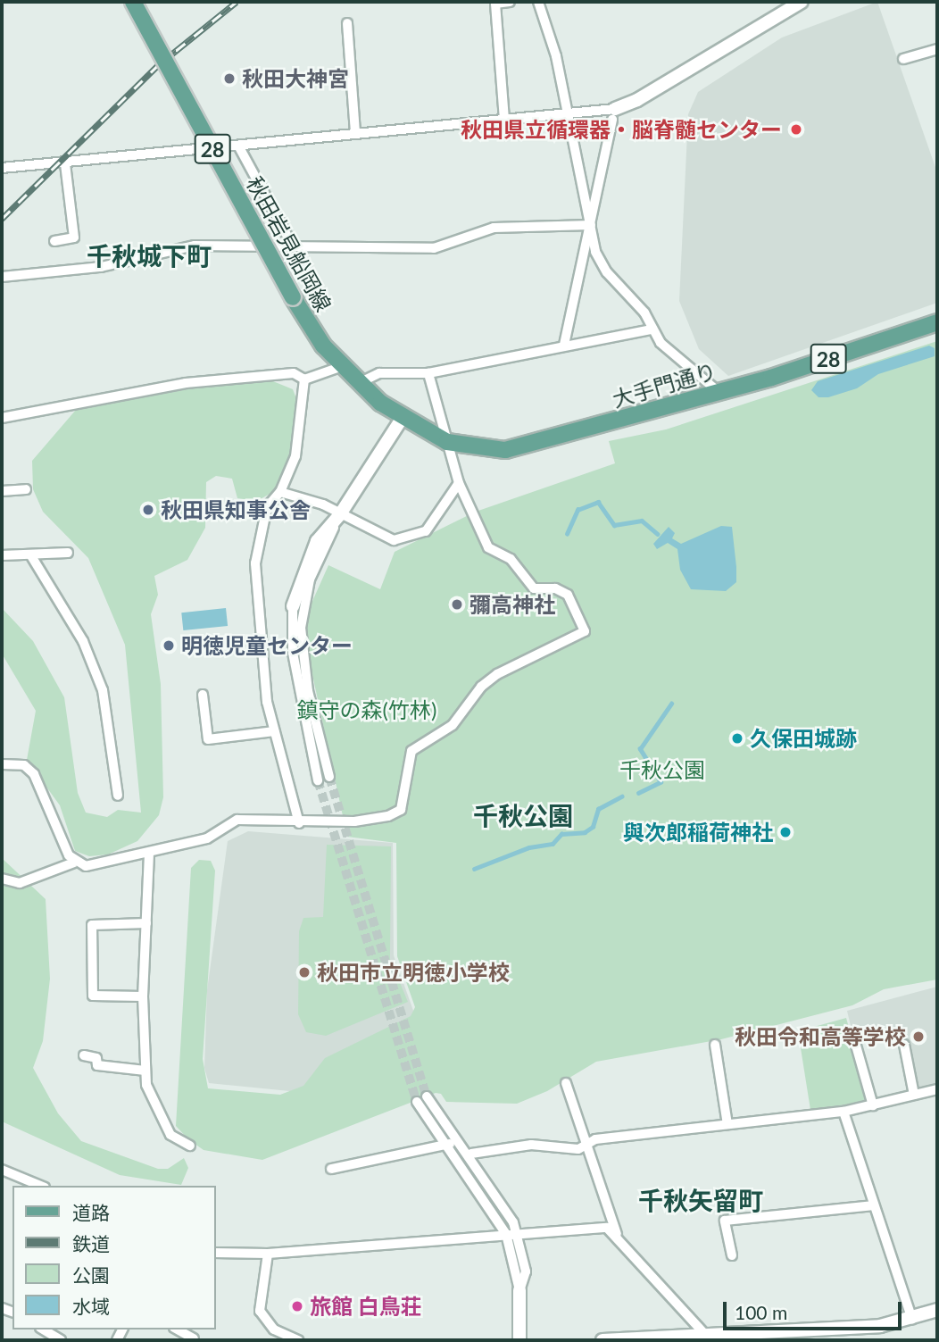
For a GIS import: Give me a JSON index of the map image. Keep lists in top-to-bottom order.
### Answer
{
  "streets": {
    "main road": ["28", "秋田岩見船岡線", "大手門通り"]
  },
  "crossings": [
    ["秋田岩見船岡線", "大手門通り"]
  ],
  "districts": ["千秋城下町", "千秋公園", "千秋矢留町"],
  "parks": ["鎮守の森(竹林)", "千秋公園"],
  "places": [
    "秋田大神宮",
    "秋田県立循環器・脳脊髄センター",
    "秋田県知事公舎",
    "彌高神社",
    "明徳児童センター",
    "久保田城跡",
    "與次郎稲荷神社",
    "秋田市立明徳小学校",
    "秋田令和高等学校",
    "旅館 白鳥荘"
  ],
  "legend": [
    "道路",
    "鉄道",
    "公園",
    "水域"
  ],
  "scale_bar": "100 m"
}
